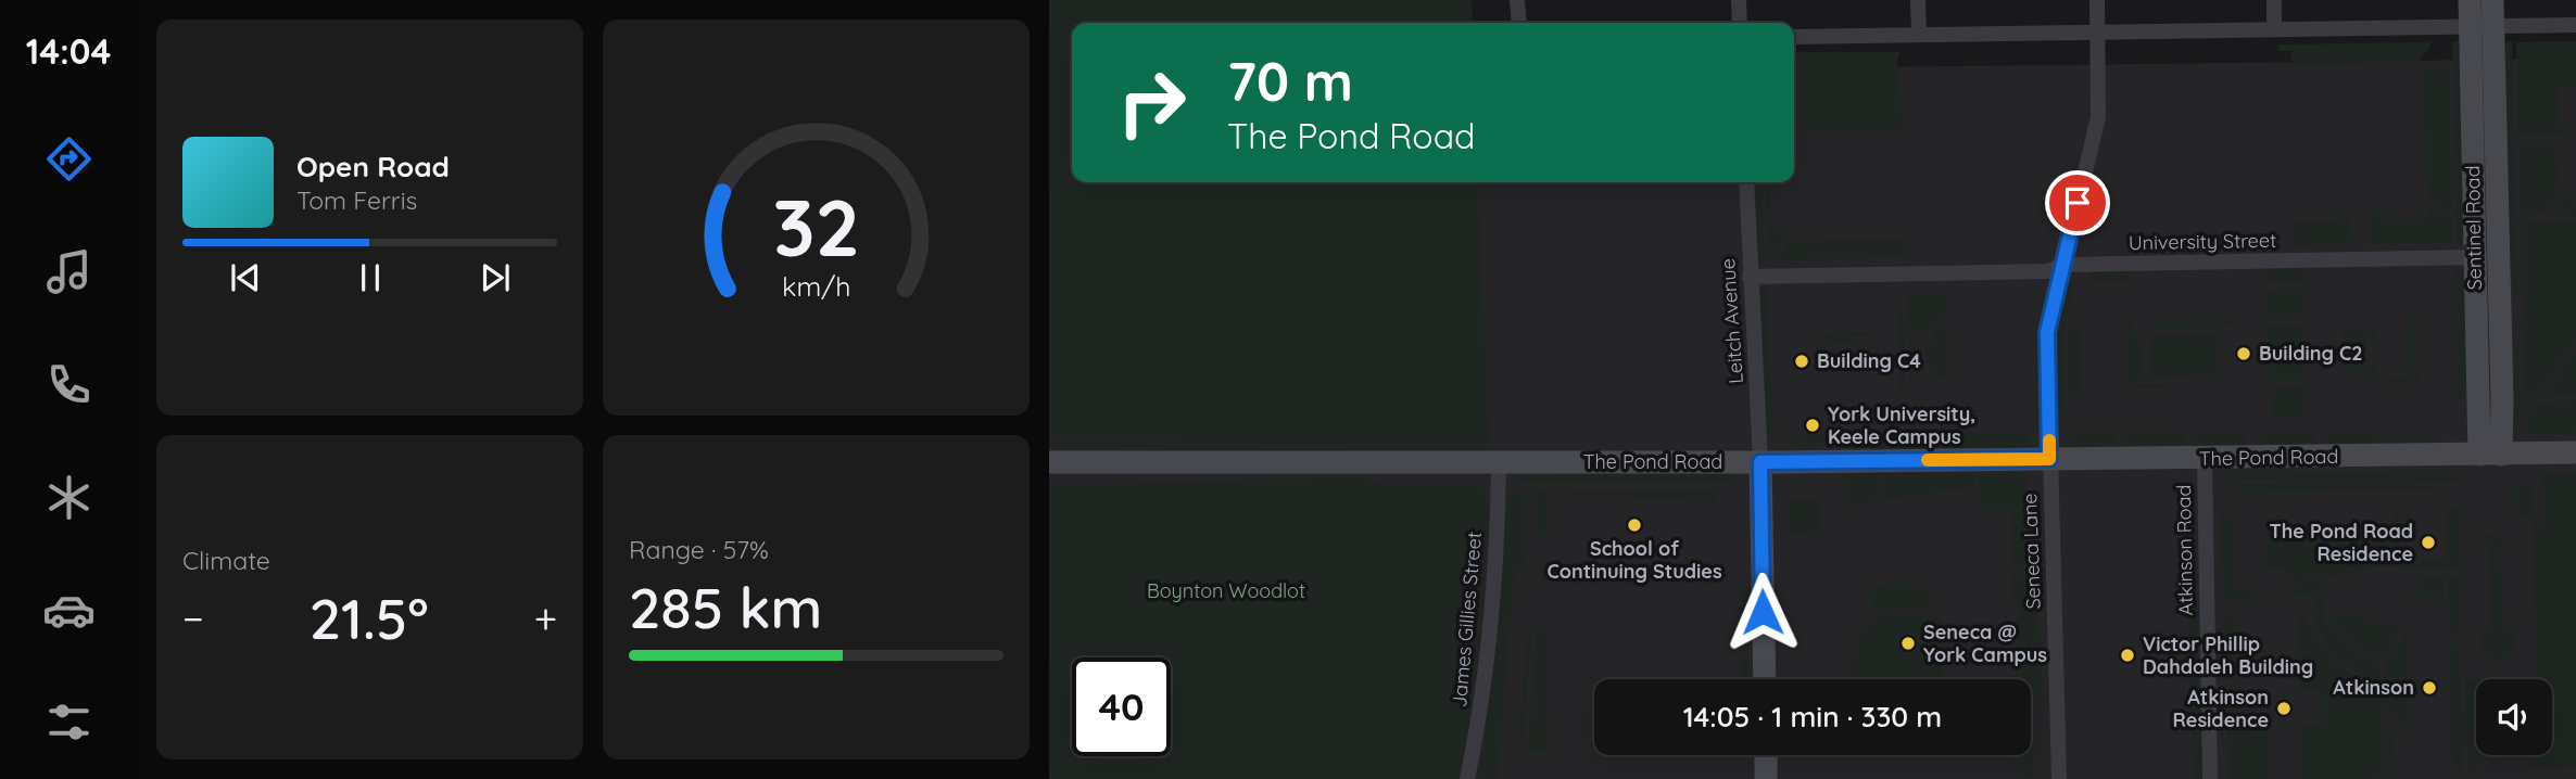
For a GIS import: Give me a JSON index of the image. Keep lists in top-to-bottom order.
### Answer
{
  "streets": {
    "street": [
      "Sentinel Road",
      "University Street",
      "Leitch Avenue",
      "The Pond Road",
      "Atkinson Road",
      "Seneca Lane",
      "James Gillies Street"
    ]
  },
  "crossings": [
    ["Sentinel Road", "University Street"],
    ["Sentinel Road", "The Pond Road"],
    ["University Street", "Leitch Avenue"],
    ["University Street", "Seneca Lane"],
    ["Leitch Avenue", "The Pond Road"],
    ["The Pond Road", "Atkinson Road"],
    ["The Pond Road", "Seneca Lane"],
    ["The Pond Road", "James Gillies Street"]
  ],
  "parks": ["Boynton Woodlot"],
  "places": [
    "Building C2",
    "Building C4",
    "York University, Keele Campus",
    "School of Continuing Studies",
    "The Pond Road Residence",
    "Seneca @ York Campus",
    "Victor Phillip Dahdaleh Building",
    "Atkinson",
    "Atkinson Residence"
  ],
  "page": {
    "tabs": "14:04",
    "turn": ["70 m", "The Pond Road"],
    "song": ["Open Road", "Tom Ferris"],
    "tile": [
      "Climate",
      ["Range · 57%", "285 km"]
    ],
    "heat": ["−", "21.5°", "+"],
    "limit": "40",
    "trip": "14:05 · 1 min · 330 m",
    "gauge": ["32", "km/h"]
  }
}
